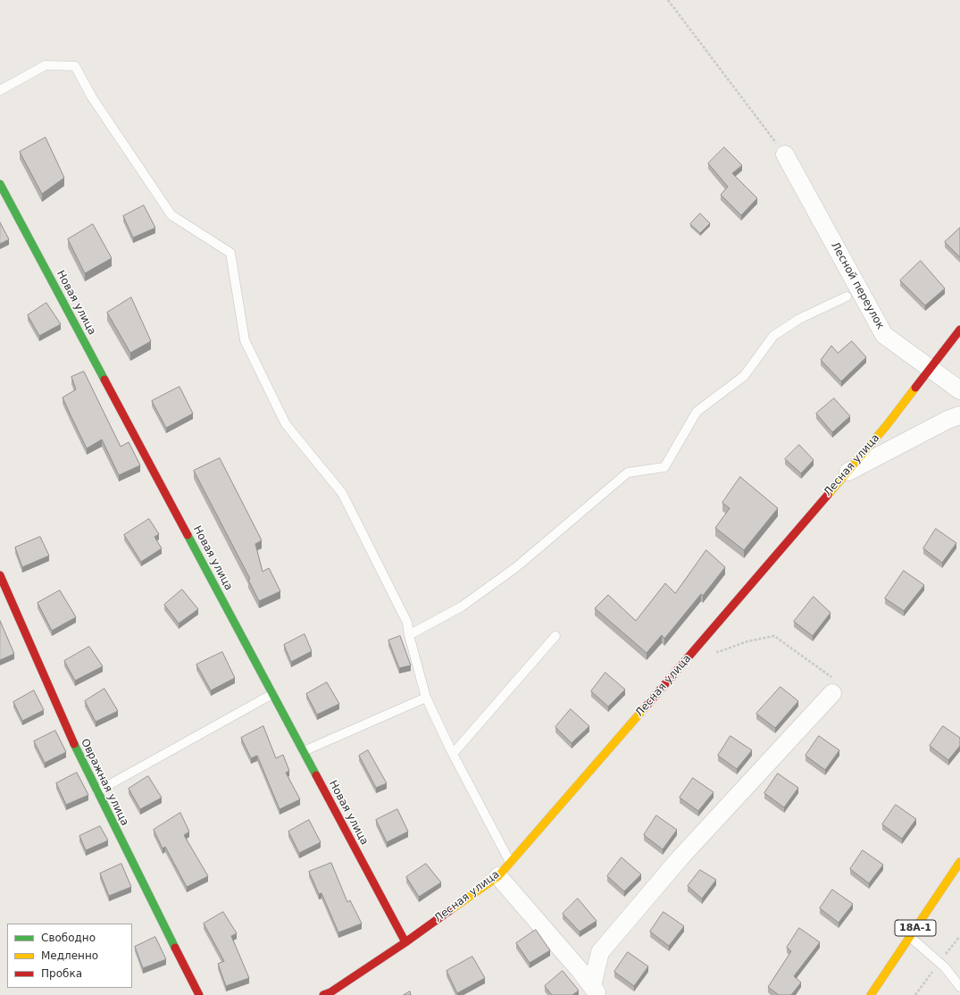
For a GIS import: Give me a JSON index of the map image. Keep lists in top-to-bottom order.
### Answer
{
  "streets": {
    "street": [
      "Лесной переулок",
      "Новая улица",
      "Лесная улица",
      "Овражная улица",
      "18А-1"
    ]
  },
  "crossings": [
    ["Лесной переулок", "Лесная улица"],
    ["Новая улица", "Лесная улица"]
  ],
  "legend": ["Свободно", "Медленно", "Пробка"]
}
